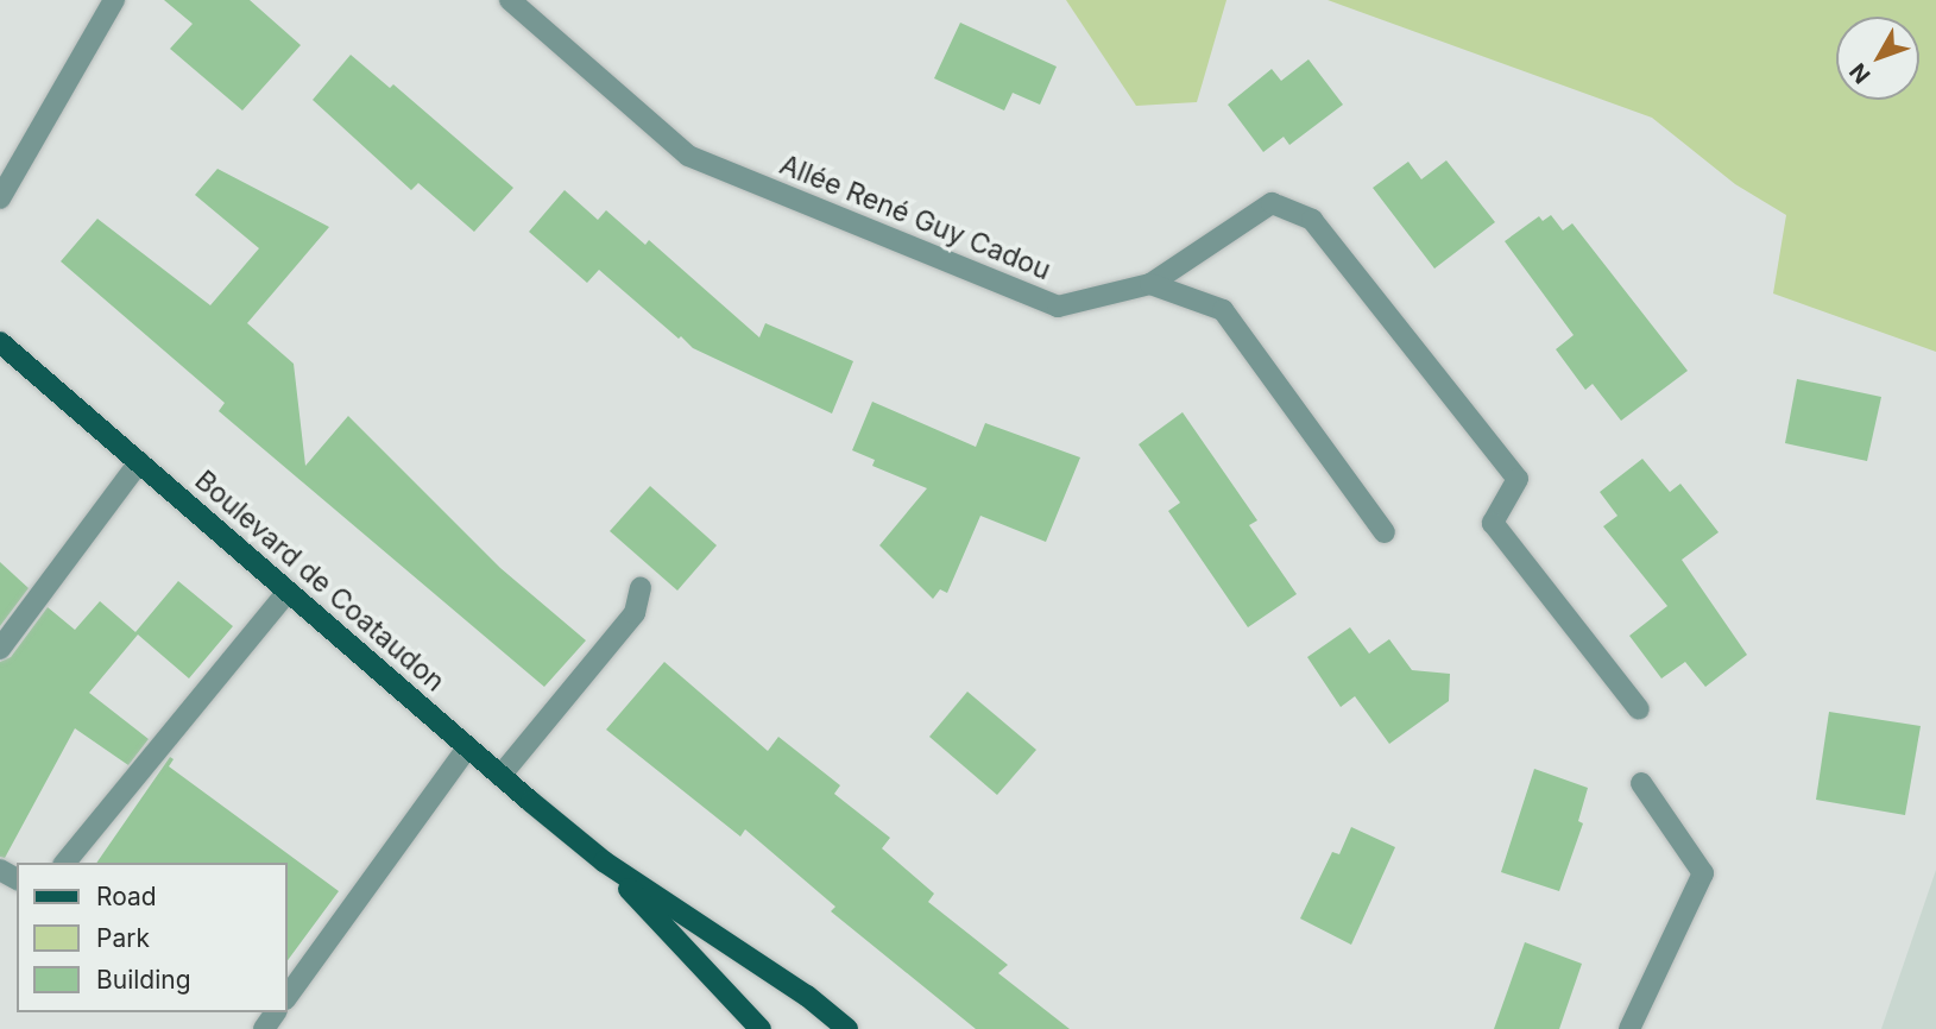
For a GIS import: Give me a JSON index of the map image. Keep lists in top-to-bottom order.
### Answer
{
  "streets": {
    "main road": ["Boulevard de Coataudon"],
    "street": ["Allée René Guy Cadou"]
  },
  "legend": ["Road", "Park", "Building"],
  "north": "bottom left"
}
